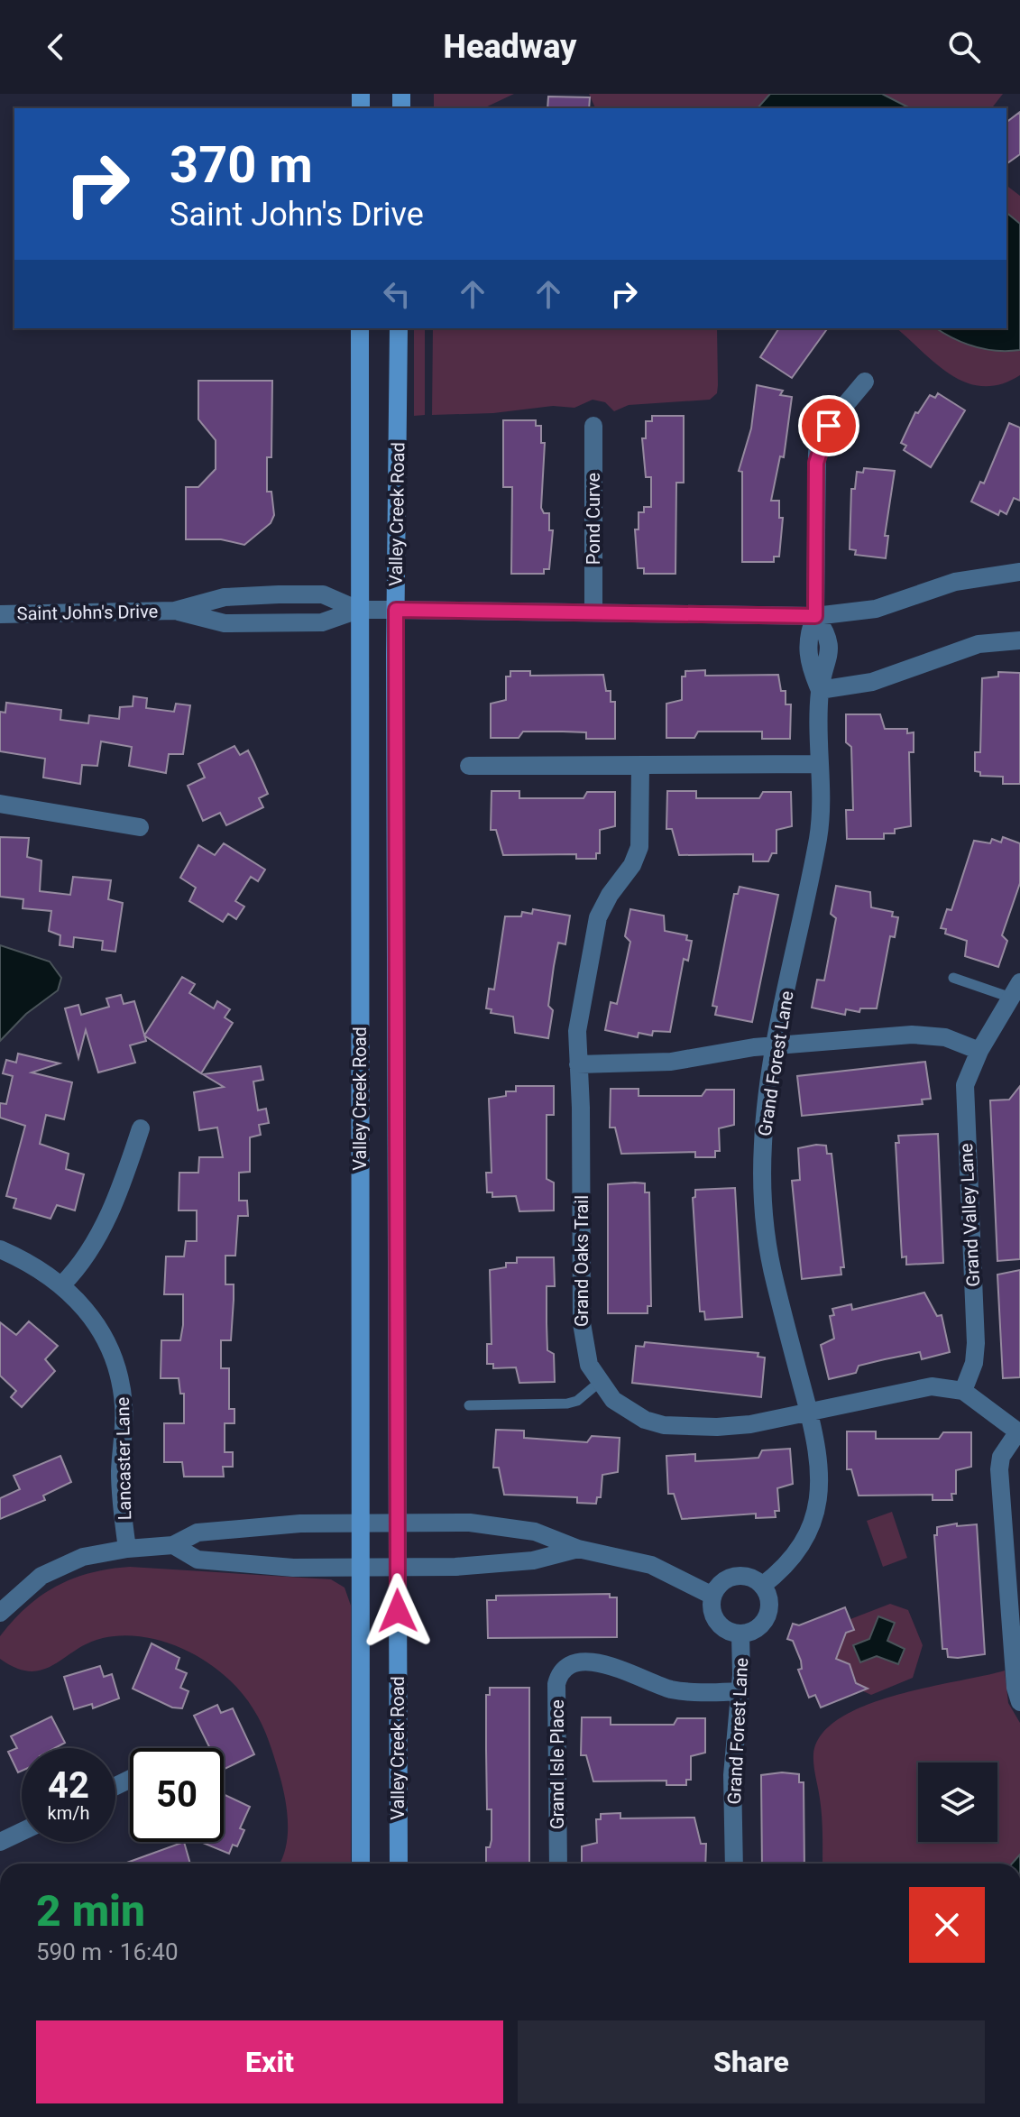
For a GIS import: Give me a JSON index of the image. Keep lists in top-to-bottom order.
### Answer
{
  "streets": {
    "main road": ["Valley Creek Road"],
    "street": [
      "Pond Curve",
      "Saint John's Drive",
      "Grand Forest Lane",
      "Grand Valley Lane",
      "Grand Oaks Trail",
      "Lancaster Lane",
      "Grand Isle Place"
    ]
  },
  "crossings": [
    ["Valley Creek Road", "Saint John's Drive"],
    ["Pond Curve", "Saint John's Drive"],
    ["Saint John's Drive", "Grand Forest Lane"],
    ["Grand Forest Lane", "Grand Oaks Trail"],
    ["Grand Forest Lane", "Grand Isle Place"],
    ["Grand Valley Lane", "Grand Oaks Trail"]
  ],
  "page": {
    "header": "Headway",
    "turn": ["370 m", "Saint John's Drive"],
    "speed": "42 km/h",
    "limit": "50",
    "heading": ["2 min", "590 m · 16:40"],
    "buttons": ["Exit", "Share"]
  }
}
